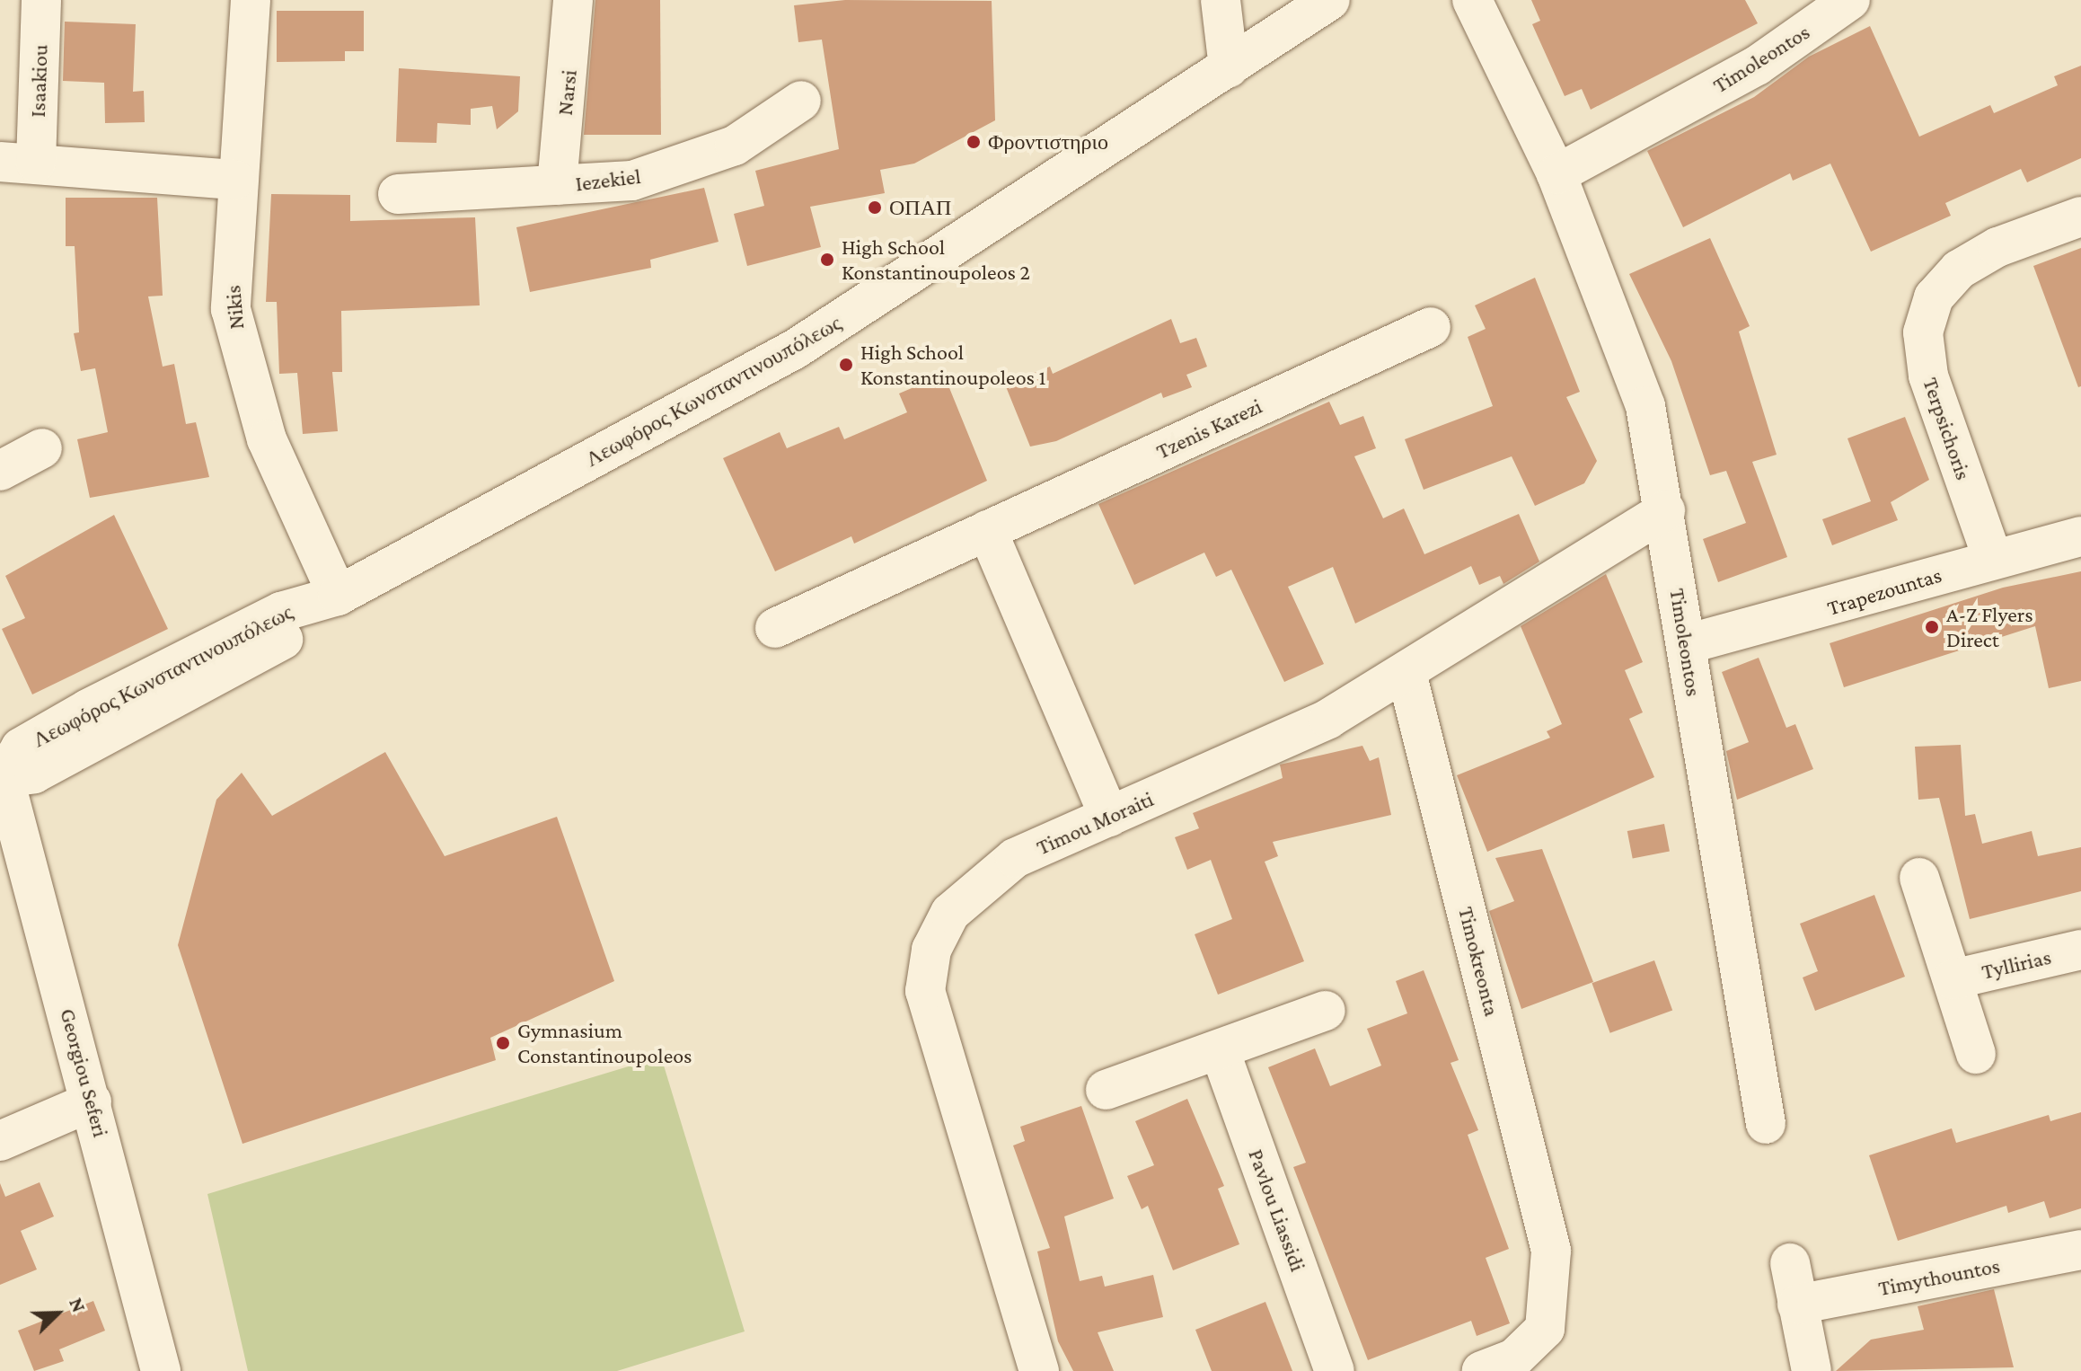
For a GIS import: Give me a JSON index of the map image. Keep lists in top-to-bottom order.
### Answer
{
  "streets": {
    "street": [
      "Timoleontos",
      "Isaakiou",
      "Narsi",
      "Iezekiel",
      "Nikis",
      "Λεωφόρος Κωνσταντινουπόλεως",
      "Tzenis Karezi",
      "Terpsichoris",
      "Trapezountas",
      "Timou Moraiti",
      "Timokreonta",
      "Tyllirias",
      "Georgiou Seferi",
      "Pavlou Liassidi",
      "Timythountos"
    ]
  },
  "crossings": [
    ["Timoleontos", "Trapezountas"],
    ["Timoleontos", "Timou Moraiti"],
    ["Narsi", "Iezekiel"],
    ["Nikis", "Λεωφόρος Κωνσταντινουπόλεως"],
    ["Λεωφόρος Κωνσταντινουπόλεως", "Georgiou Seferi"],
    ["Terpsichoris", "Trapezountas"],
    ["Timou Moraiti", "Timokreonta"]
  ],
  "places": [
    "Φροντιστηριο",
    "ΟΠΑΠ",
    "High School Konstantinoupoleos 2",
    "High School Konstantinoupoleos 1",
    "A-Z Flyers Direct",
    "Gymnasium Constantinoupoleos"
  ],
  "north": "top right"
}
